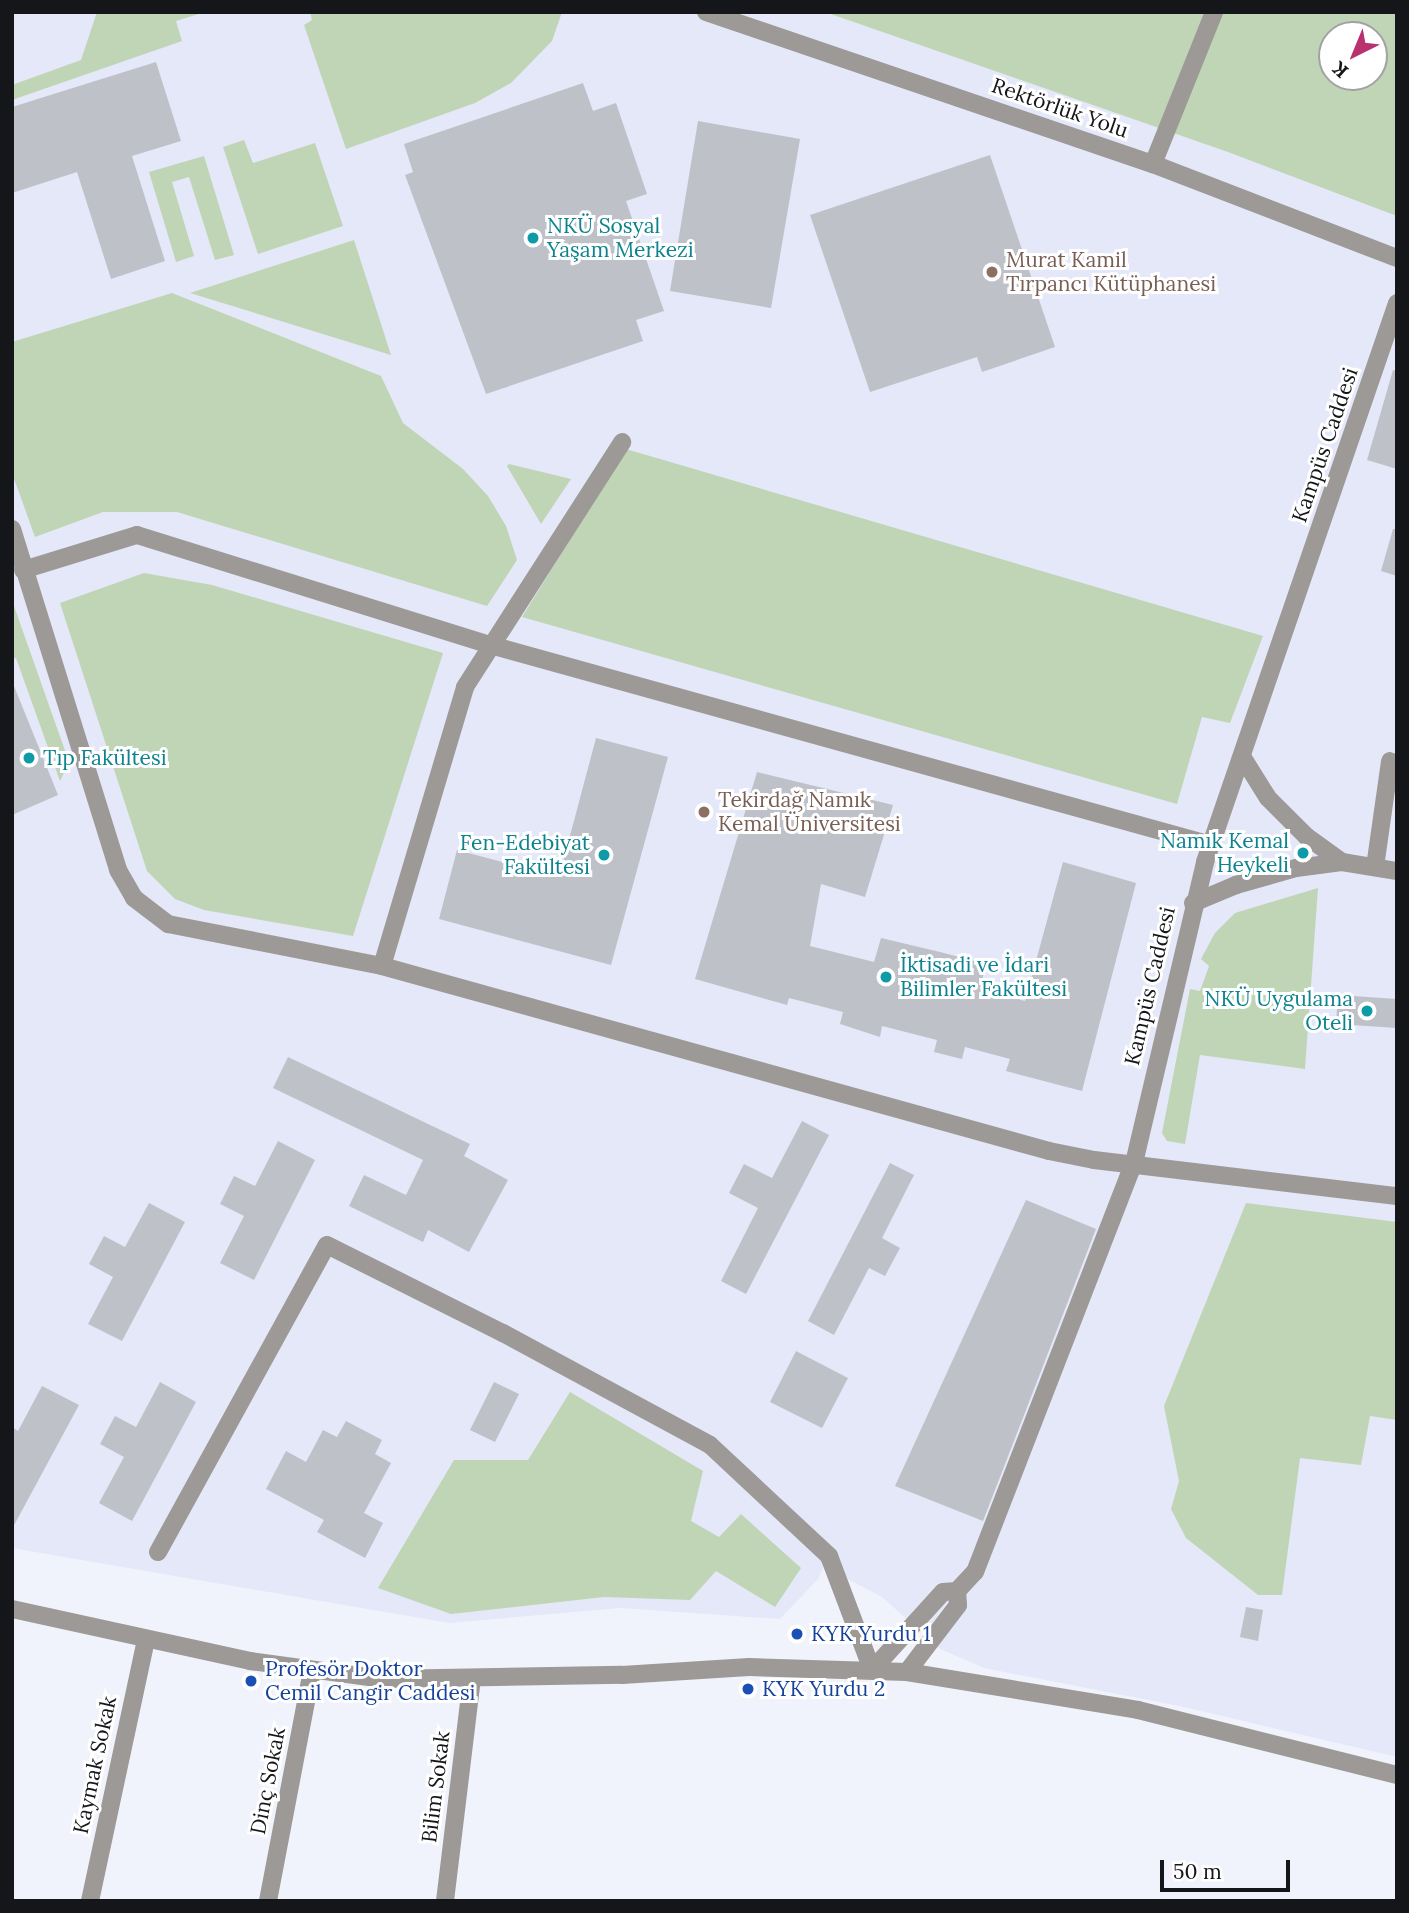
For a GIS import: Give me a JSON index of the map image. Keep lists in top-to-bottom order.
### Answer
{
  "streets": {
    "street": [
      "Rektörlük Yolu",
      "Kampüs Caddesi",
      "Kaymak Sokak",
      "Dinç Sokak",
      "Bilim Sokak"
    ]
  },
  "places": [
    "NKÜ Sosyal Yaşam Merkezi",
    "Murat Kamil Tırpancı Kütüphanesi",
    "Tıp Fakültesi",
    "Tekirdağ Namık Kemal Üniversitesi",
    "Namık Kemal Heykeli",
    "Fen-Edebiyat Fakültesi",
    "İktisadi ve İdari Bilimler Fakültesi",
    "NKÜ Uygulama Oteli",
    "KYK Yurdu 1",
    "Profesör Doktor Cemil Cangir Caddesi",
    "KYK Yurdu 2"
  ],
  "scale_bar": "50 m",
  "north": "bottom left"
}
